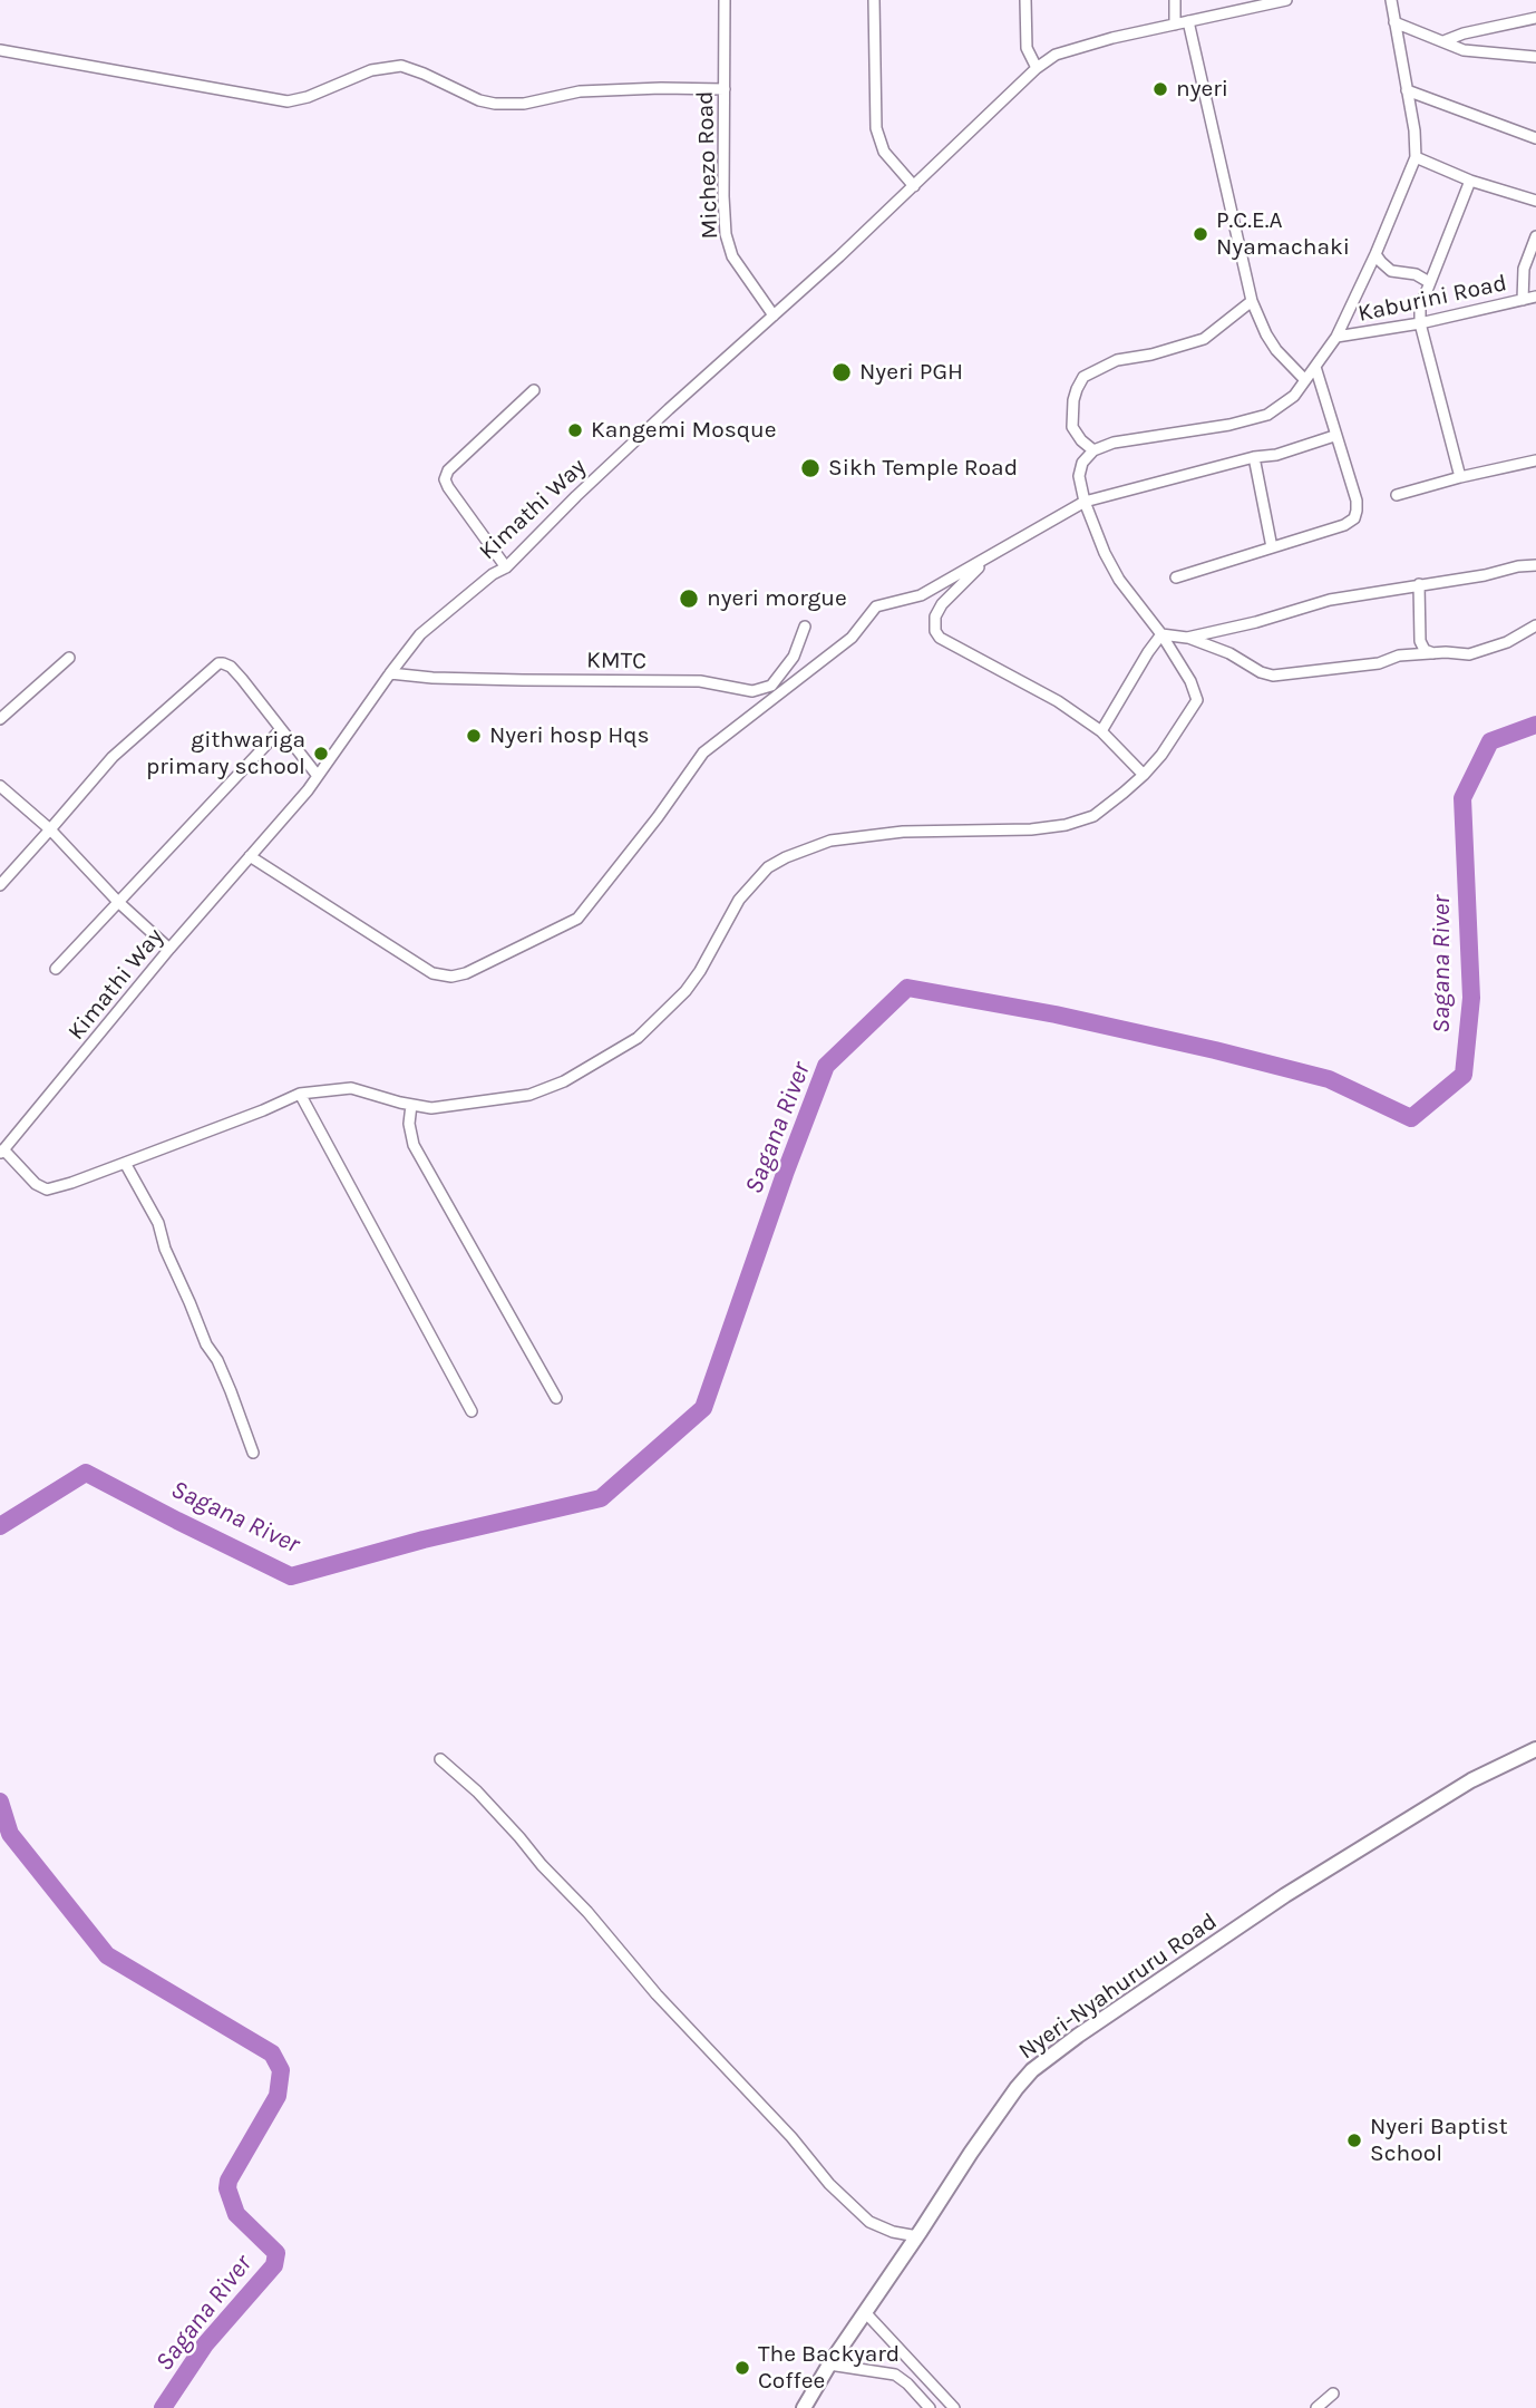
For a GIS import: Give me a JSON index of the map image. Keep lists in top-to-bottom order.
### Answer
{
  "streets": {
    "main road": ["Nyeri-Nyahururu Road"],
    "street": [
      "Michezo Road",
      "Kaburini Road",
      "Kimathi Way",
      "KMTC"
    ]
  },
  "crossings": [
    ["Michezo Road", "Kimathi Way"],
    ["Kimathi Way", "KMTC"]
  ],
  "water": ["Sagana River"],
  "places": [
    "nyeri",
    "P.C.E.A Nyamachaki",
    "Nyeri PGH",
    "Kangemi Mosque",
    "Sikh Temple Road",
    "nyeri morgue",
    "Nyeri hosp Hqs",
    "githwariga primary school",
    "Nyeri Baptist School",
    "The Backyard Coffee"
  ]
}
